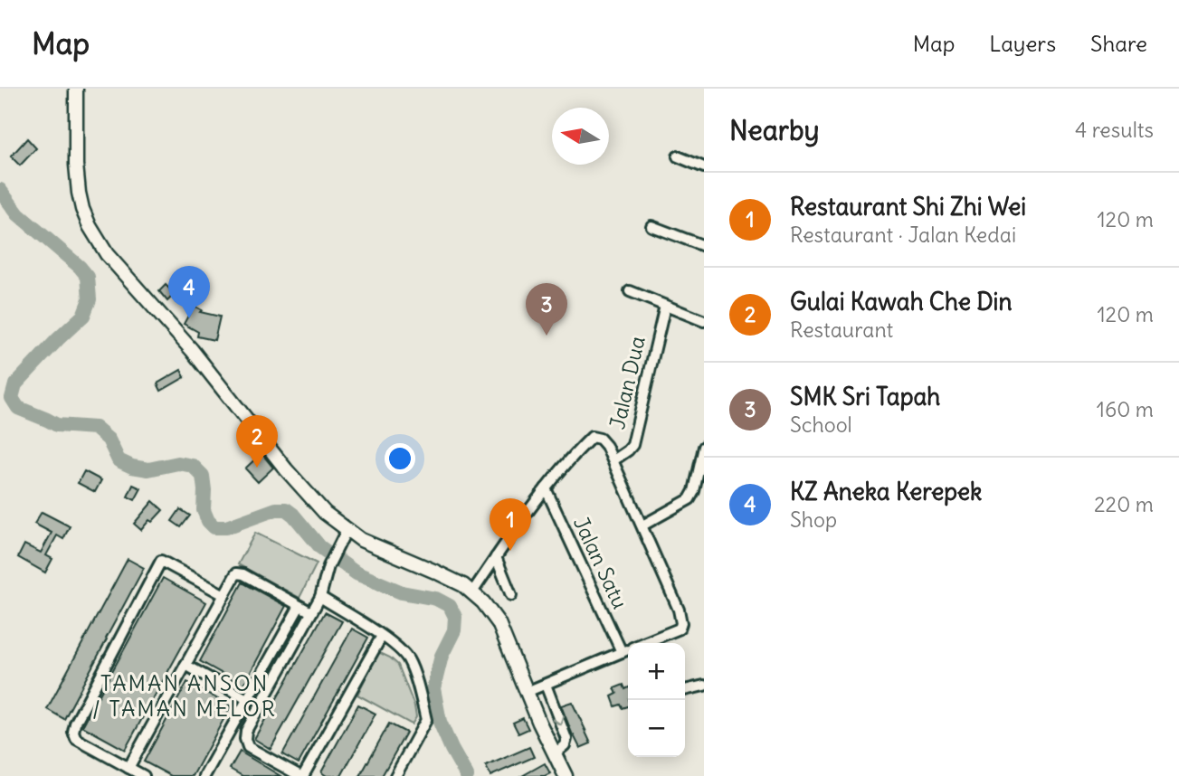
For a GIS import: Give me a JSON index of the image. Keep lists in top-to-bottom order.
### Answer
{
  "streets": {
    "street": ["Jalan Dua", "Jalan Satu"]
  },
  "districts": ["TAMAN ANSON / TAMAN MELOR"],
  "north": "left",
  "page": {
    "header": "Map",
    "nav": ["Map", "Layers", "Share"],
    "heading": ["Nearby", "4 results"],
    "list": [
      {
        "mark": "1",
        "name": "Restaurant Shi Zhi Wei",
        "note": "Restaurant · Jalan Kedai",
        "value": "120 m"
      },
      {
        "mark": "2",
        "name": "Gulai Kawah Che Din",
        "note": "Restaurant",
        "value": "120 m"
      },
      {
        "mark": "3",
        "name": "SMK Sri Tapah",
        "note": "School",
        "value": "160 m"
      },
      {
        "mark": "4",
        "name": "KZ Aneka Kerepek",
        "note": "Shop",
        "value": "220 m"
      }
    ],
    "pins": [
      "4",
      "3",
      "2",
      "1"
    ],
    "map_buttons": ["+", "−"]
  }
}
